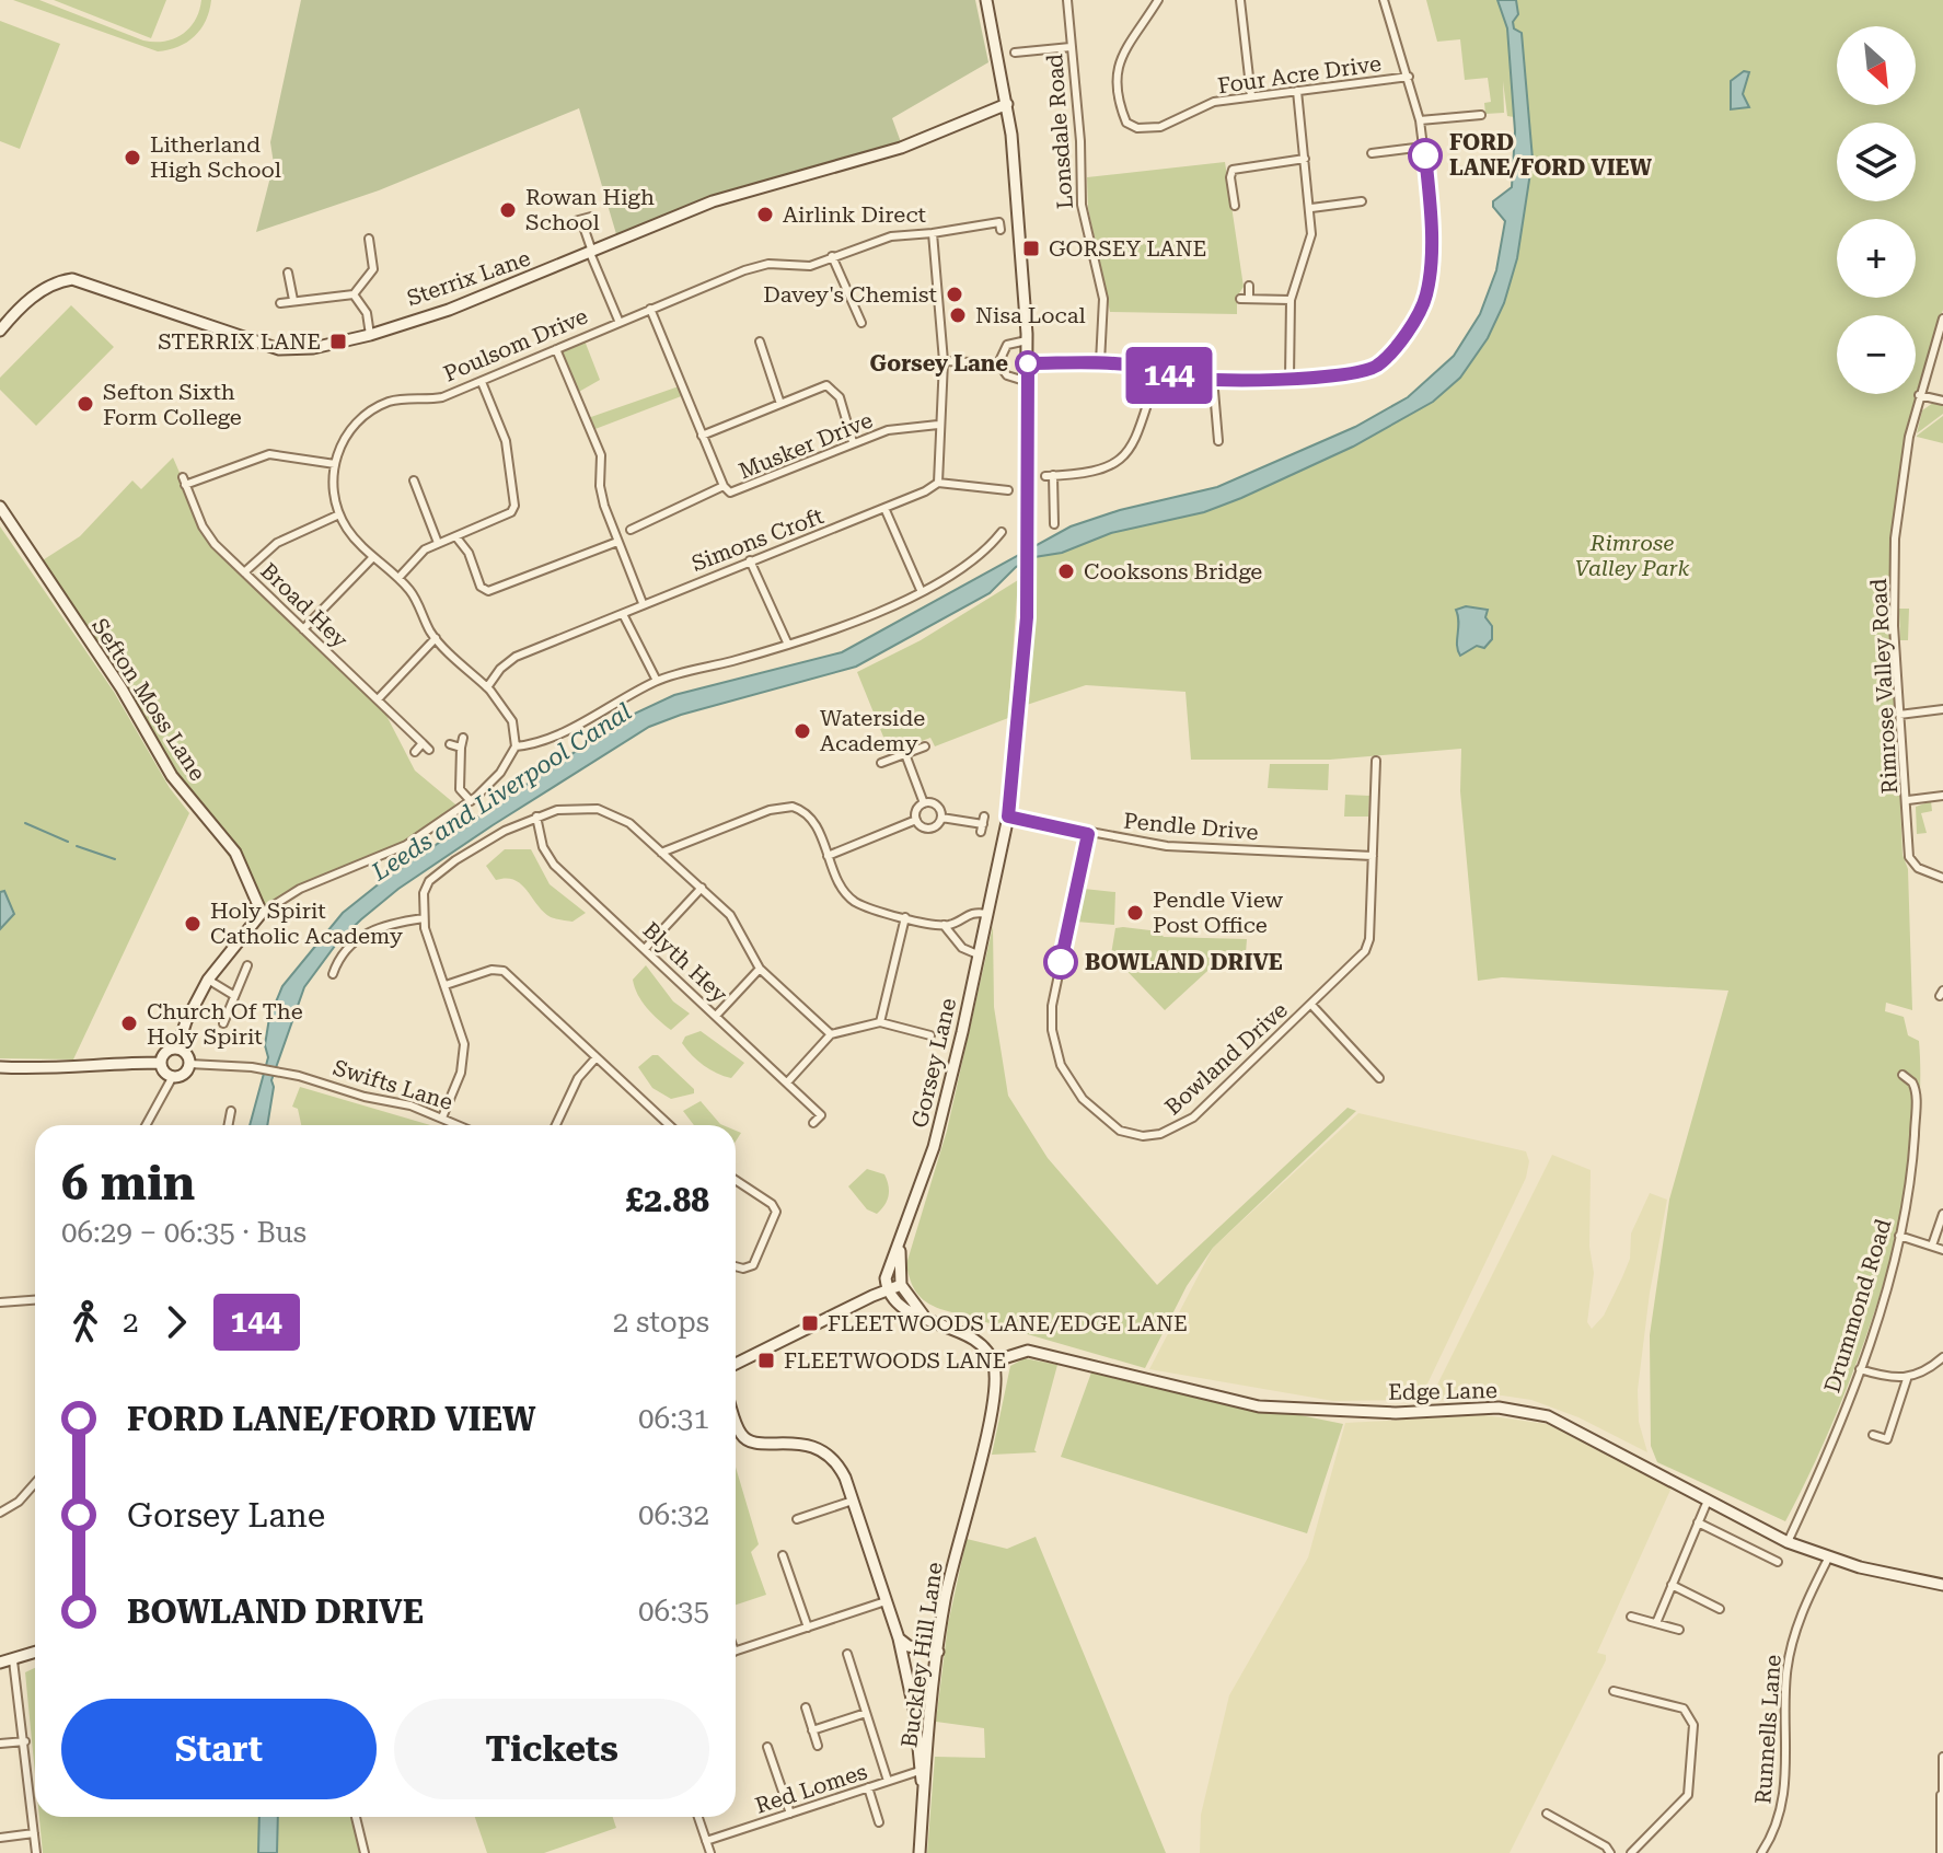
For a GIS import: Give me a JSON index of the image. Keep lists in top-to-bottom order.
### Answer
{
  "streets": {
    "street": [
      "Four Acre Drive",
      "Lonsdale Road",
      "Sterrix Lane",
      "Poulsom Drive",
      "Musker Drive",
      "Simons Croft",
      "Broad Hey",
      "Rimrose Valley Road",
      "Sefton Moss Lane",
      "Pendle Drive",
      "Blyth Hey",
      "Bowland Drive",
      "Gorsey Lane",
      "Swifts Lane",
      "Drummond Road",
      "Edge Lane",
      "Buckley Hill Lane",
      "Runnells Lane",
      "Red Lomes"
    ]
  },
  "crossings": [
    ["Sterrix Lane", "Gorsey Lane"],
    ["Poulsom Drive", "Musker Drive"],
    ["Poulsom Drive", "Broad Hey"],
    ["Pendle Drive", "Bowland Drive"],
    ["Pendle Drive", "Gorsey Lane"],
    ["Drummond Road", "Edge Lane"],
    ["Edge Lane", "Buckley Hill Lane"],
    ["Edge Lane", "Runnells Lane"],
    ["Buckley Hill Lane", "Red Lomes"]
  ],
  "water": ["Leeds and Liverpool Canal"],
  "parks": ["Rimrose Valley Park"],
  "places": {
    "other": [
      "FORD LANE/FORD VIEW",
      "Litherland High School",
      "Rowan High School",
      "Airlink Direct",
      "Davey's Chemist",
      "Nisa Local",
      "Gorsey Lane",
      "Sefton Sixth Form College",
      "Cooksons Bridge",
      "Waterside Academy",
      "Pendle View Post Office",
      "Holy Spirit Catholic Academy",
      "BOWLAND DRIVE",
      "Church Of The Holy Spirit"
    ],
    "transit": [
      "GORSEY LANE",
      "STERRIX LANE",
      "FLEETWOODS LANE/EDGE LANE",
      "FLEETWOODS LANE"
    ]
  },
  "lines": ["bus line 144"],
  "north": "bottom right",
  "page": {
    "on_map": "144",
    "map_buttons": ["+", "−"],
    "heading": ["6 min", "06:29 – 06:35 · Bus", "£2.88"],
    "legs": ["2", "144", "2 stops"],
    "list": [
      {
        "name": "FORD LANE/FORD VIEW",
        "value": "06:31"
      },
      {
        "name": "Gorsey Lane",
        "value": "06:32"
      },
      {
        "name": "BOWLAND DRIVE",
        "value": "06:35"
      }
    ],
    "buttons": ["Start", "Tickets"]
  }
}
